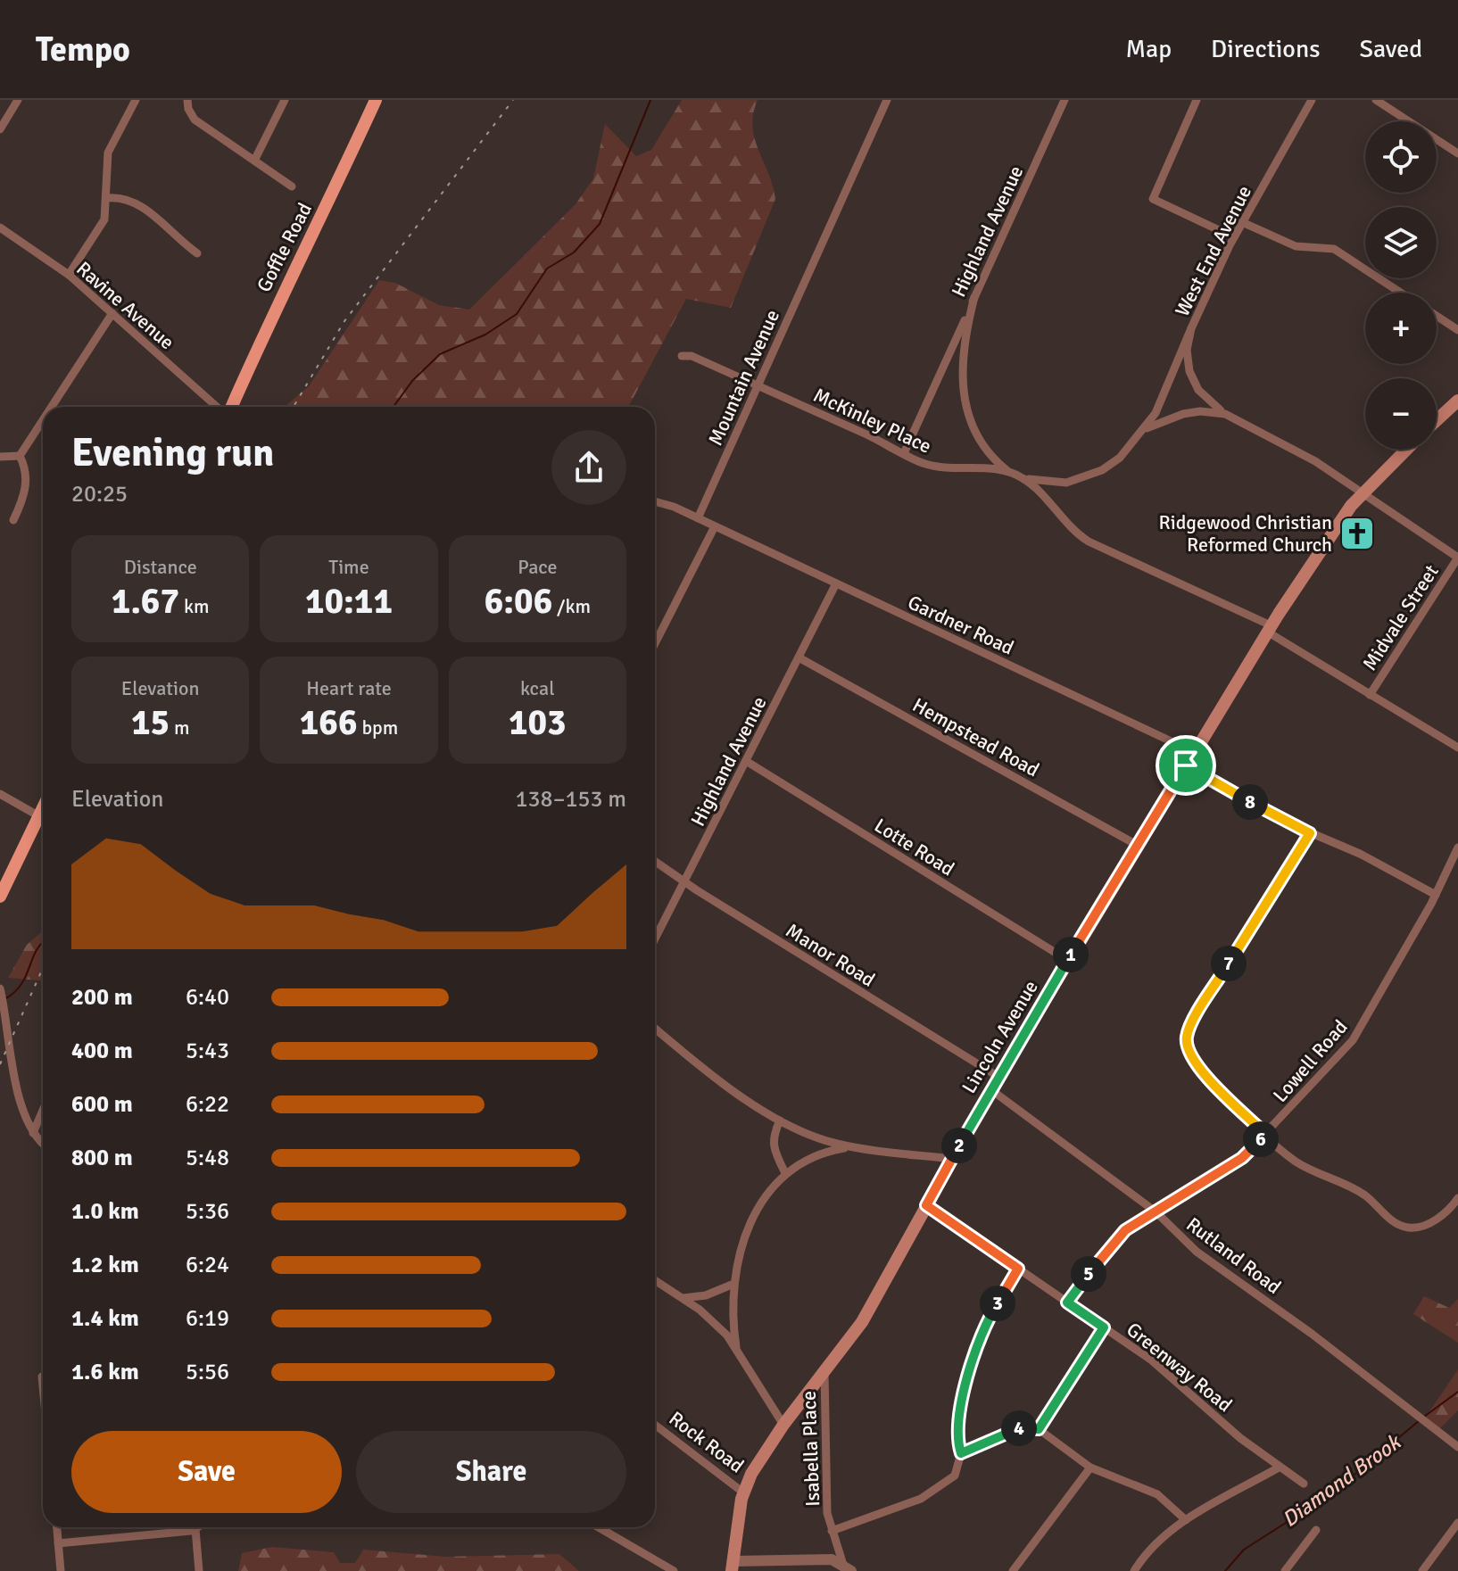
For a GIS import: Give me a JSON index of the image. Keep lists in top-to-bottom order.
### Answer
{
  "streets": {
    "main road": ["Goffle Road", "Lincoln Avenue"],
    "street": [
      "Highland Avenue",
      "West End Avenue",
      "Ravine Avenue",
      "Mountain Avenue",
      "McKinley Place",
      "Midvale Street",
      "Gardner Road",
      "Hempstead Road",
      "Lotte Road",
      "Manor Road",
      "Lowell Road",
      "Rutland Road",
      "Greenway Road",
      "Rock Road",
      "Isabella Place"
    ]
  },
  "crossings": [
    ["Highland Avenue", "McKinley Place"],
    ["Highland Avenue", "Gardner Road"],
    ["Highland Avenue", "Hempstead Road"],
    ["Highland Avenue", "Lotte Road"],
    ["Highland Avenue", "Manor Road"],
    ["West End Avenue", "Midvale Street"],
    ["West End Avenue", "Lincoln Avenue"],
    ["Mountain Avenue", "McKinley Place"],
    ["McKinley Place", "Midvale Street"],
    ["McKinley Place", "Lincoln Avenue"],
    ["Gardner Road", "Lincoln Avenue"],
    ["Hempstead Road", "Lincoln Avenue"],
    ["Lotte Road", "Lincoln Avenue"],
    ["Manor Road", "Lincoln Avenue"],
    ["Lincoln Avenue", "Rutland Road"],
    ["Lincoln Avenue", "Greenway Road"],
    ["Lincoln Avenue", "Rock Road"],
    ["Lincoln Avenue", "Isabella Place"],
    ["Lowell Road", "Rutland Road"],
    ["Lowell Road", "Greenway Road"]
  ],
  "water": ["Diamond Brook"],
  "places": {
    "church": ["Ridgewood Christian Reformed Church"]
  },
  "page": {
    "header": "Tempo",
    "nav": ["Map", "Directions", "Saved"],
    "map_buttons": ["+", "−"],
    "heading": ["Evening run", "20:25"],
    "stats": [
      ["Distance", "1.67 km"],
      ["Time", "10:11"],
      ["Pace", "6:06 /km"],
      ["Elevation", "15 m"],
      ["Heart rate", "166 bpm"],
      ["kcal", "103"]
    ],
    "chart": ["Elevation", "138–153 m"],
    "pins": [
      "8",
      "1",
      "7",
      "6",
      "2",
      "5",
      "3",
      "4"
    ],
    "list": [
      {
        "name": "200 m",
        "note": "6:40"
      },
      {
        "name": "400 m",
        "note": "5:43"
      },
      {
        "name": "600 m",
        "note": "6:22"
      },
      {
        "name": "800 m",
        "note": "5:48"
      },
      {
        "name": "1.0 km",
        "note": "5:36"
      },
      {
        "name": "1.2 km",
        "note": "6:24"
      },
      {
        "name": "1.4 km",
        "note": "6:19"
      },
      {
        "name": "1.6 km",
        "note": "5:56"
      }
    ],
    "buttons": ["Save", "Share"]
  }
}
